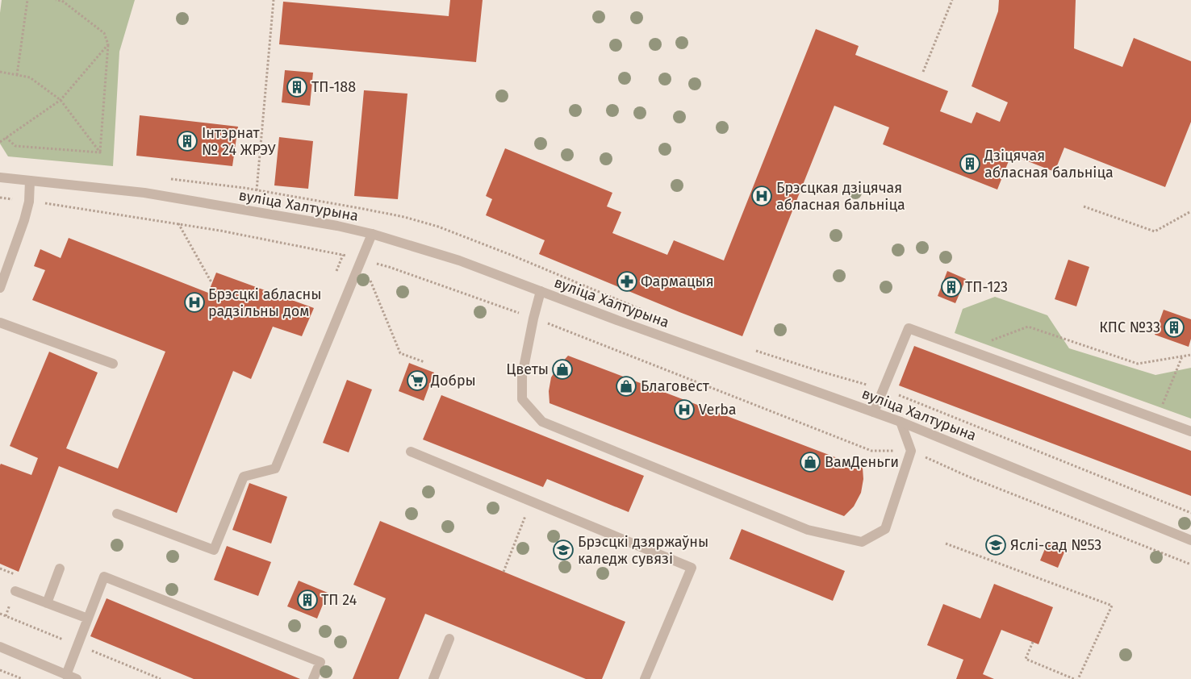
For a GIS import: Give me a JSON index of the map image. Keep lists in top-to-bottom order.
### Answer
{
  "streets": {
    "street": ["вуліца Халтурына"]
  },
  "places": {
    "building": [
      "ТП-188",
      "Інтэрнат № 24 ЖРЭУ",
      "Дзіцячая абласная бальніца",
      "ТП-123",
      "КПС №33",
      "ТП 24"
    ],
    "hospital": ["Брэсцкая дзіцячая абласная бальніца", "Брэсцкі абласны радзільны дом", "Verba"],
    "pharmacy": ["Фармацыя"],
    "shop": ["Цветы", "Благовест", "ВамДеньги"],
    "supermarket": ["Добры"],
    "school or university": ["Яслі-сад №53", "Брэсцкі дзяржаўны каледж сувязі"]
  }
}
